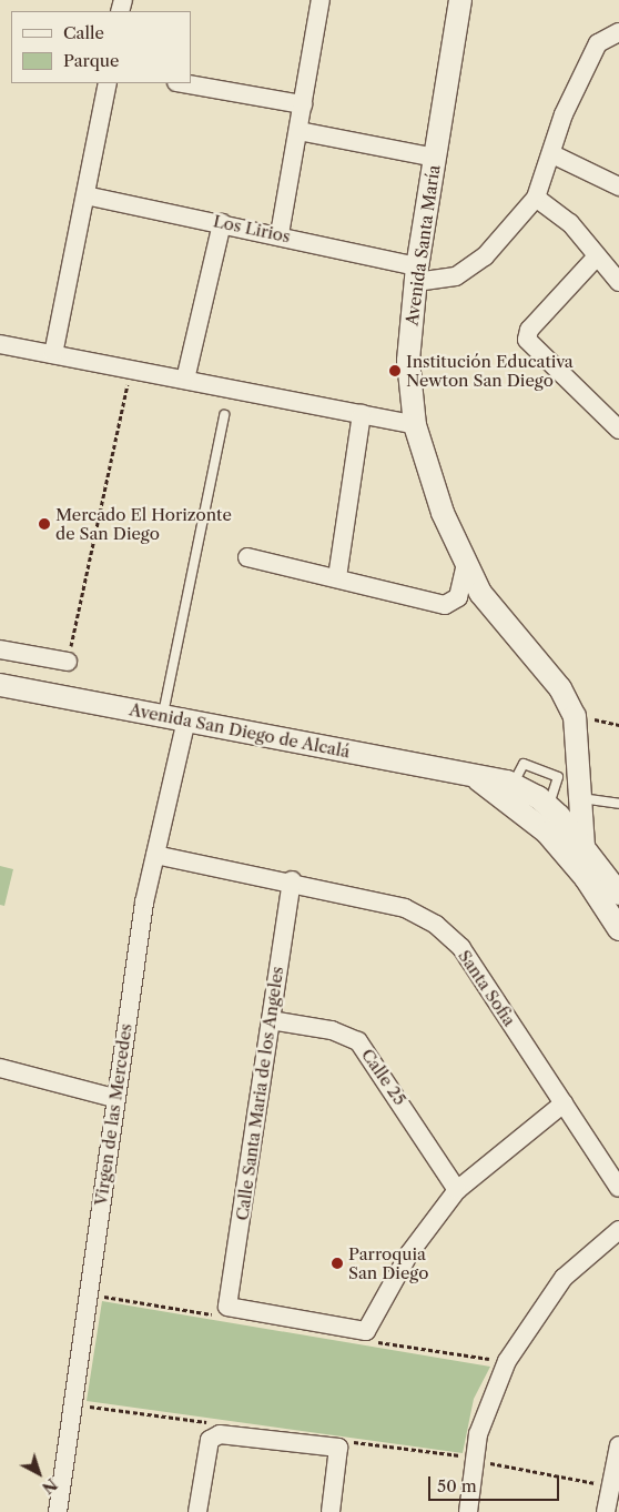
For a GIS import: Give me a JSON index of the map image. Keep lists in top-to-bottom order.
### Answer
{
  "streets": {
    "street": [
      "Los Lirios",
      "Avenida Santa María",
      "Avenida San Diego de Alcalá",
      "Santa Sofia",
      "Calle 25",
      "Calle Santa Maria de los Angeles",
      "Virgen de las Mercedes"
    ]
  },
  "crossings": [
    ["Los Lirios", "Avenida Santa María"],
    ["Avenida Santa María", "Avenida San Diego de Alcalá"],
    ["Avenida San Diego de Alcalá", "Virgen de las Mercedes"],
    ["Santa Sofia", "Calle Santa Maria de los Angeles"],
    ["Santa Sofia", "Virgen de las Mercedes"],
    ["Calle 25", "Calle Santa Maria de los Angeles"]
  ],
  "places": ["Institución Educativa Newton San Diego", "Mercado El Horizonte de San Diego", "Parroquia San Diego"],
  "legend": ["Calle", "Parque"],
  "scale_bar": "50 m",
  "north": "bottom right"
}
